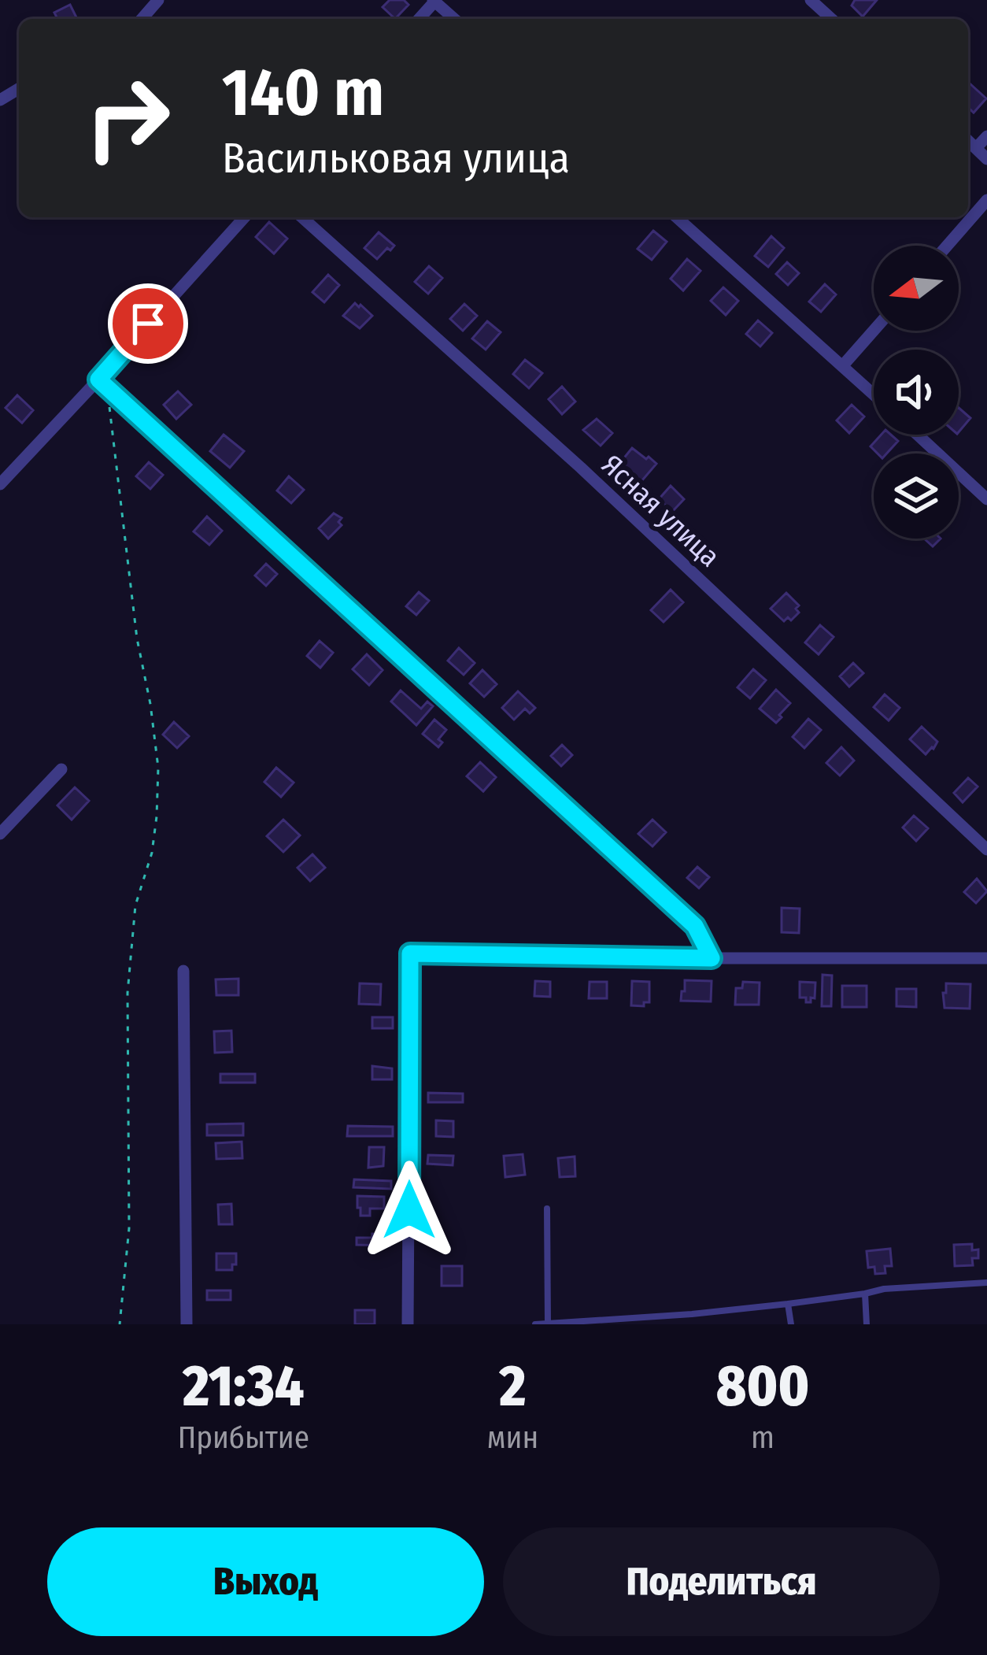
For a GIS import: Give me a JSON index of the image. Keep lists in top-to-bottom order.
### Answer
{
  "streets": {
    "street": ["Ясная улица"]
  },
  "north": "left",
  "page": {
    "turn": ["140 m", "Васильковая улица"],
    "eta": [
      "21:34",
      "Прибытие",
      "2",
      "мин",
      "800",
      "m"
    ],
    "buttons": ["Выход", "Поделиться"]
  }
}
